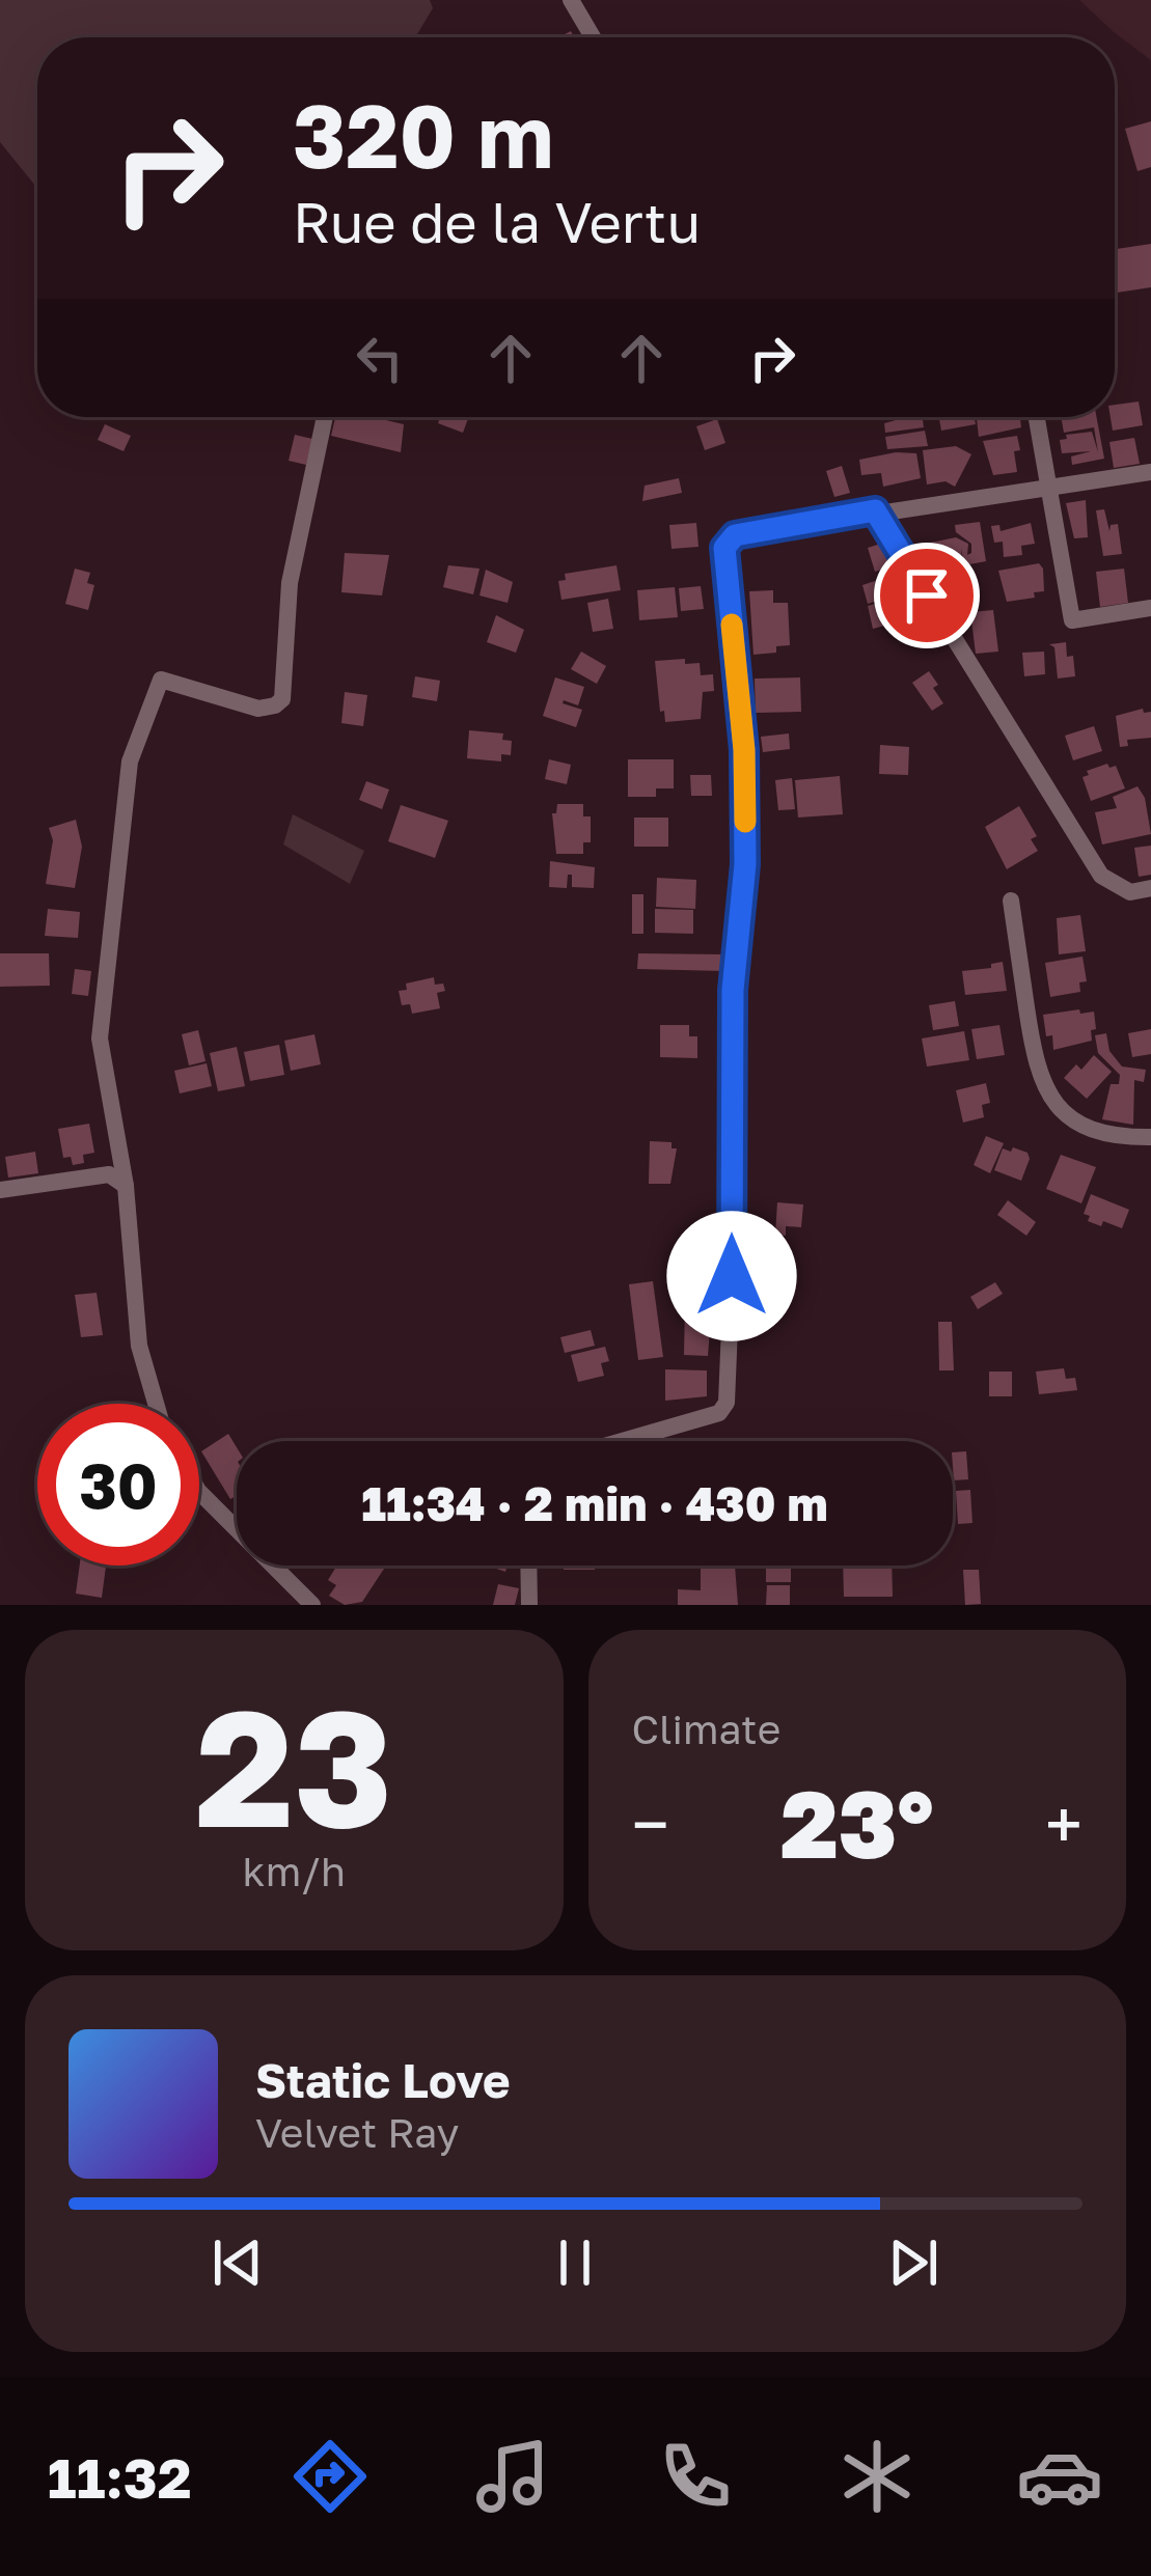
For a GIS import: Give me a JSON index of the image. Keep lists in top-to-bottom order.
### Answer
{
  "page": {
    "turn": ["320 m", "Rue de la Vertu"],
    "limit": "30",
    "trip": "11:34 · 2 min · 430 m",
    "tile": [
      ["23", "km/h"],
      "Climate"
    ],
    "heat": ["−", "23°", "+"],
    "song": ["Static Love", "Velvet Ray"],
    "tabs": "11:32"
  }
}
